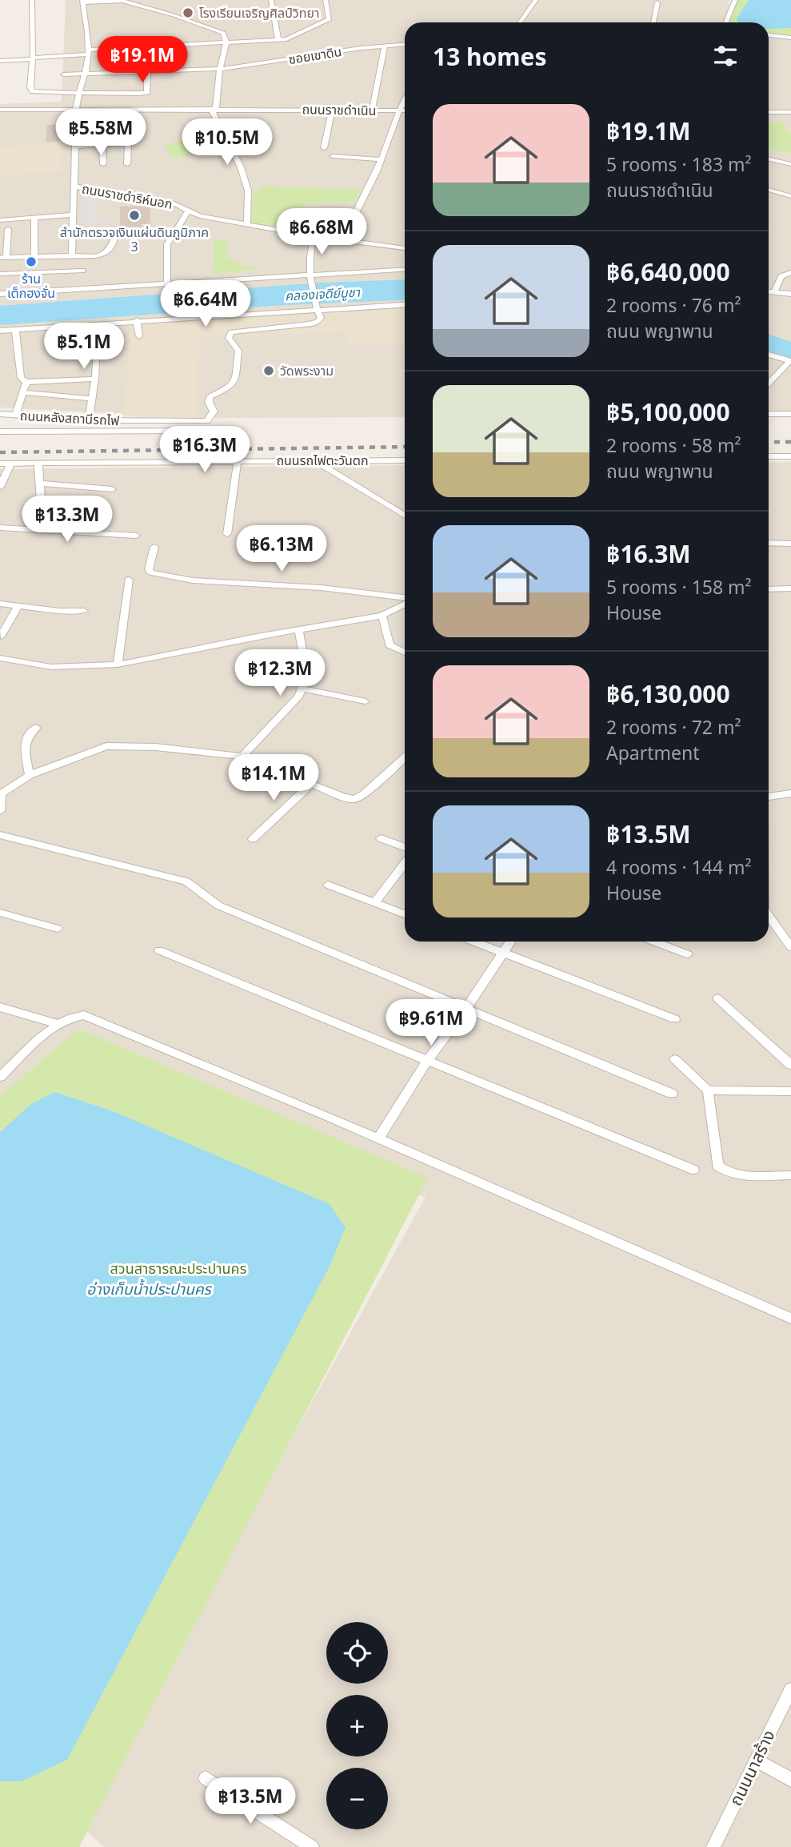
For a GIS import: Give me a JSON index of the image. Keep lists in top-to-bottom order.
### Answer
{
  "streets": {
    "street": [
      "ซอยเขาดิน",
      "ถนนราชดำเนิน",
      "ถนนราชดำริห์นอก",
      "ถนนหลังสถานีรถไฟ",
      "ถนนรถไฟตะวันตก",
      "ถนนนาสร้าง"
    ]
  },
  "water": ["คลองเจดีย์บูชา", "อ่างเก็บน้ำประปานคร"],
  "parks": ["สวนสาธารณะประปานคร"],
  "places": [
    "โรงเรียนเจริญศิลป์วิทยา",
    "สำนักตรวจเงินแผ่นดินภูมิภาค 3",
    "ร้าน เต็กฮงจั่น",
    "วัดพระงาม"
  ],
  "page": {
    "heading": "13 homes",
    "price": [
      "฿19.1M",
      "฿5.58M",
      "฿10.5M",
      "฿6.68M",
      "฿6.64M",
      "฿5.1M",
      "฿16.3M",
      "฿13.3M",
      "฿6.13M",
      "฿12.3M",
      "฿14.1M",
      "฿9.61M",
      "฿13.5M"
    ],
    "list": [
      {
        "name": "฿19.1M",
        "note": "5 rooms · 183 m² · ถนนราชดำเนิน"
      },
      {
        "name": "฿6,640,000",
        "note": "2 rooms · 76 m² · ถนน พญาพาน"
      },
      {
        "name": "฿5,100,000",
        "note": "2 rooms · 58 m² · ถนน พญาพาน"
      },
      {
        "name": "฿16.3M",
        "note": "5 rooms · 158 m² · House"
      },
      {
        "name": "฿6,130,000",
        "note": "2 rooms · 72 m² · Apartment"
      },
      {
        "name": "฿13.5M",
        "note": "4 rooms · 144 m² · House"
      }
    ],
    "map_buttons": ["+", "−"]
  }
}
